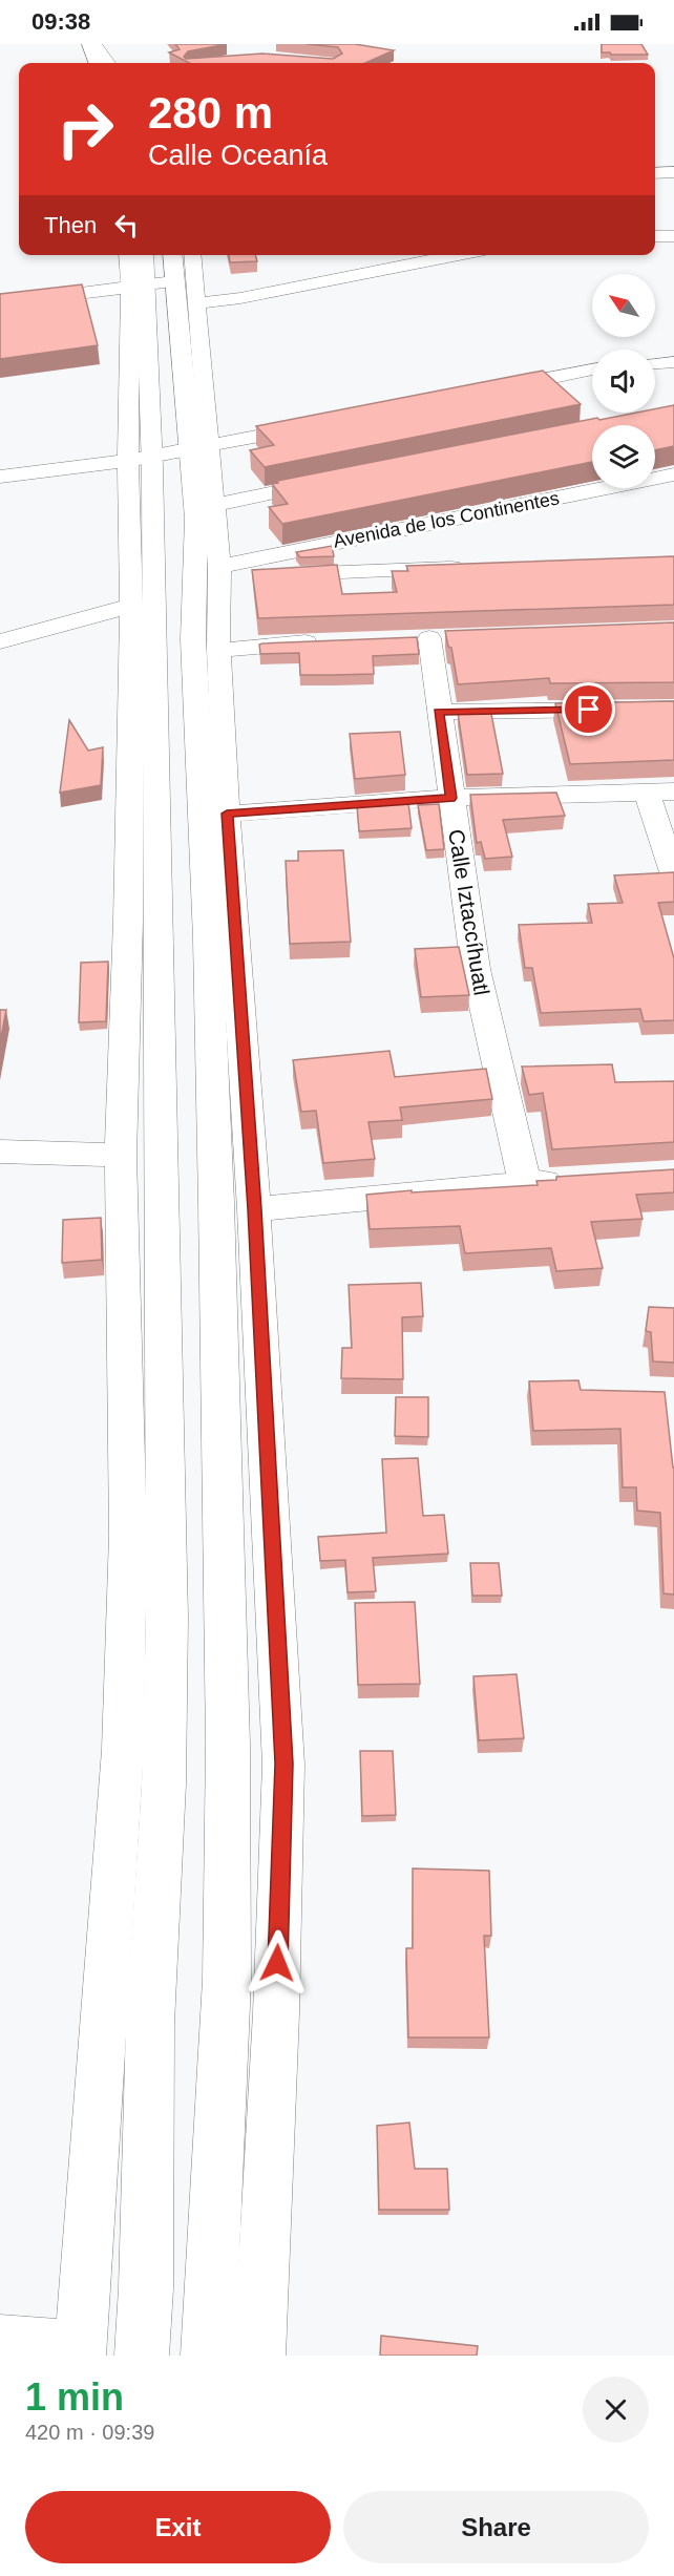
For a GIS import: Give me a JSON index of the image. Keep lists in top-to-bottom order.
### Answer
{
  "streets": {
    "street": ["Avenida de los Continentes", "Calle Iztaccíhuatl"]
  },
  "north": "top left",
  "page": {
    "status": "09:38",
    "turn": ["280 m", "Calle Oceanía"],
    "then": "Then",
    "heading": ["1 min", "420 m · 09:39"],
    "buttons": ["Exit", "Share"]
  }
}
